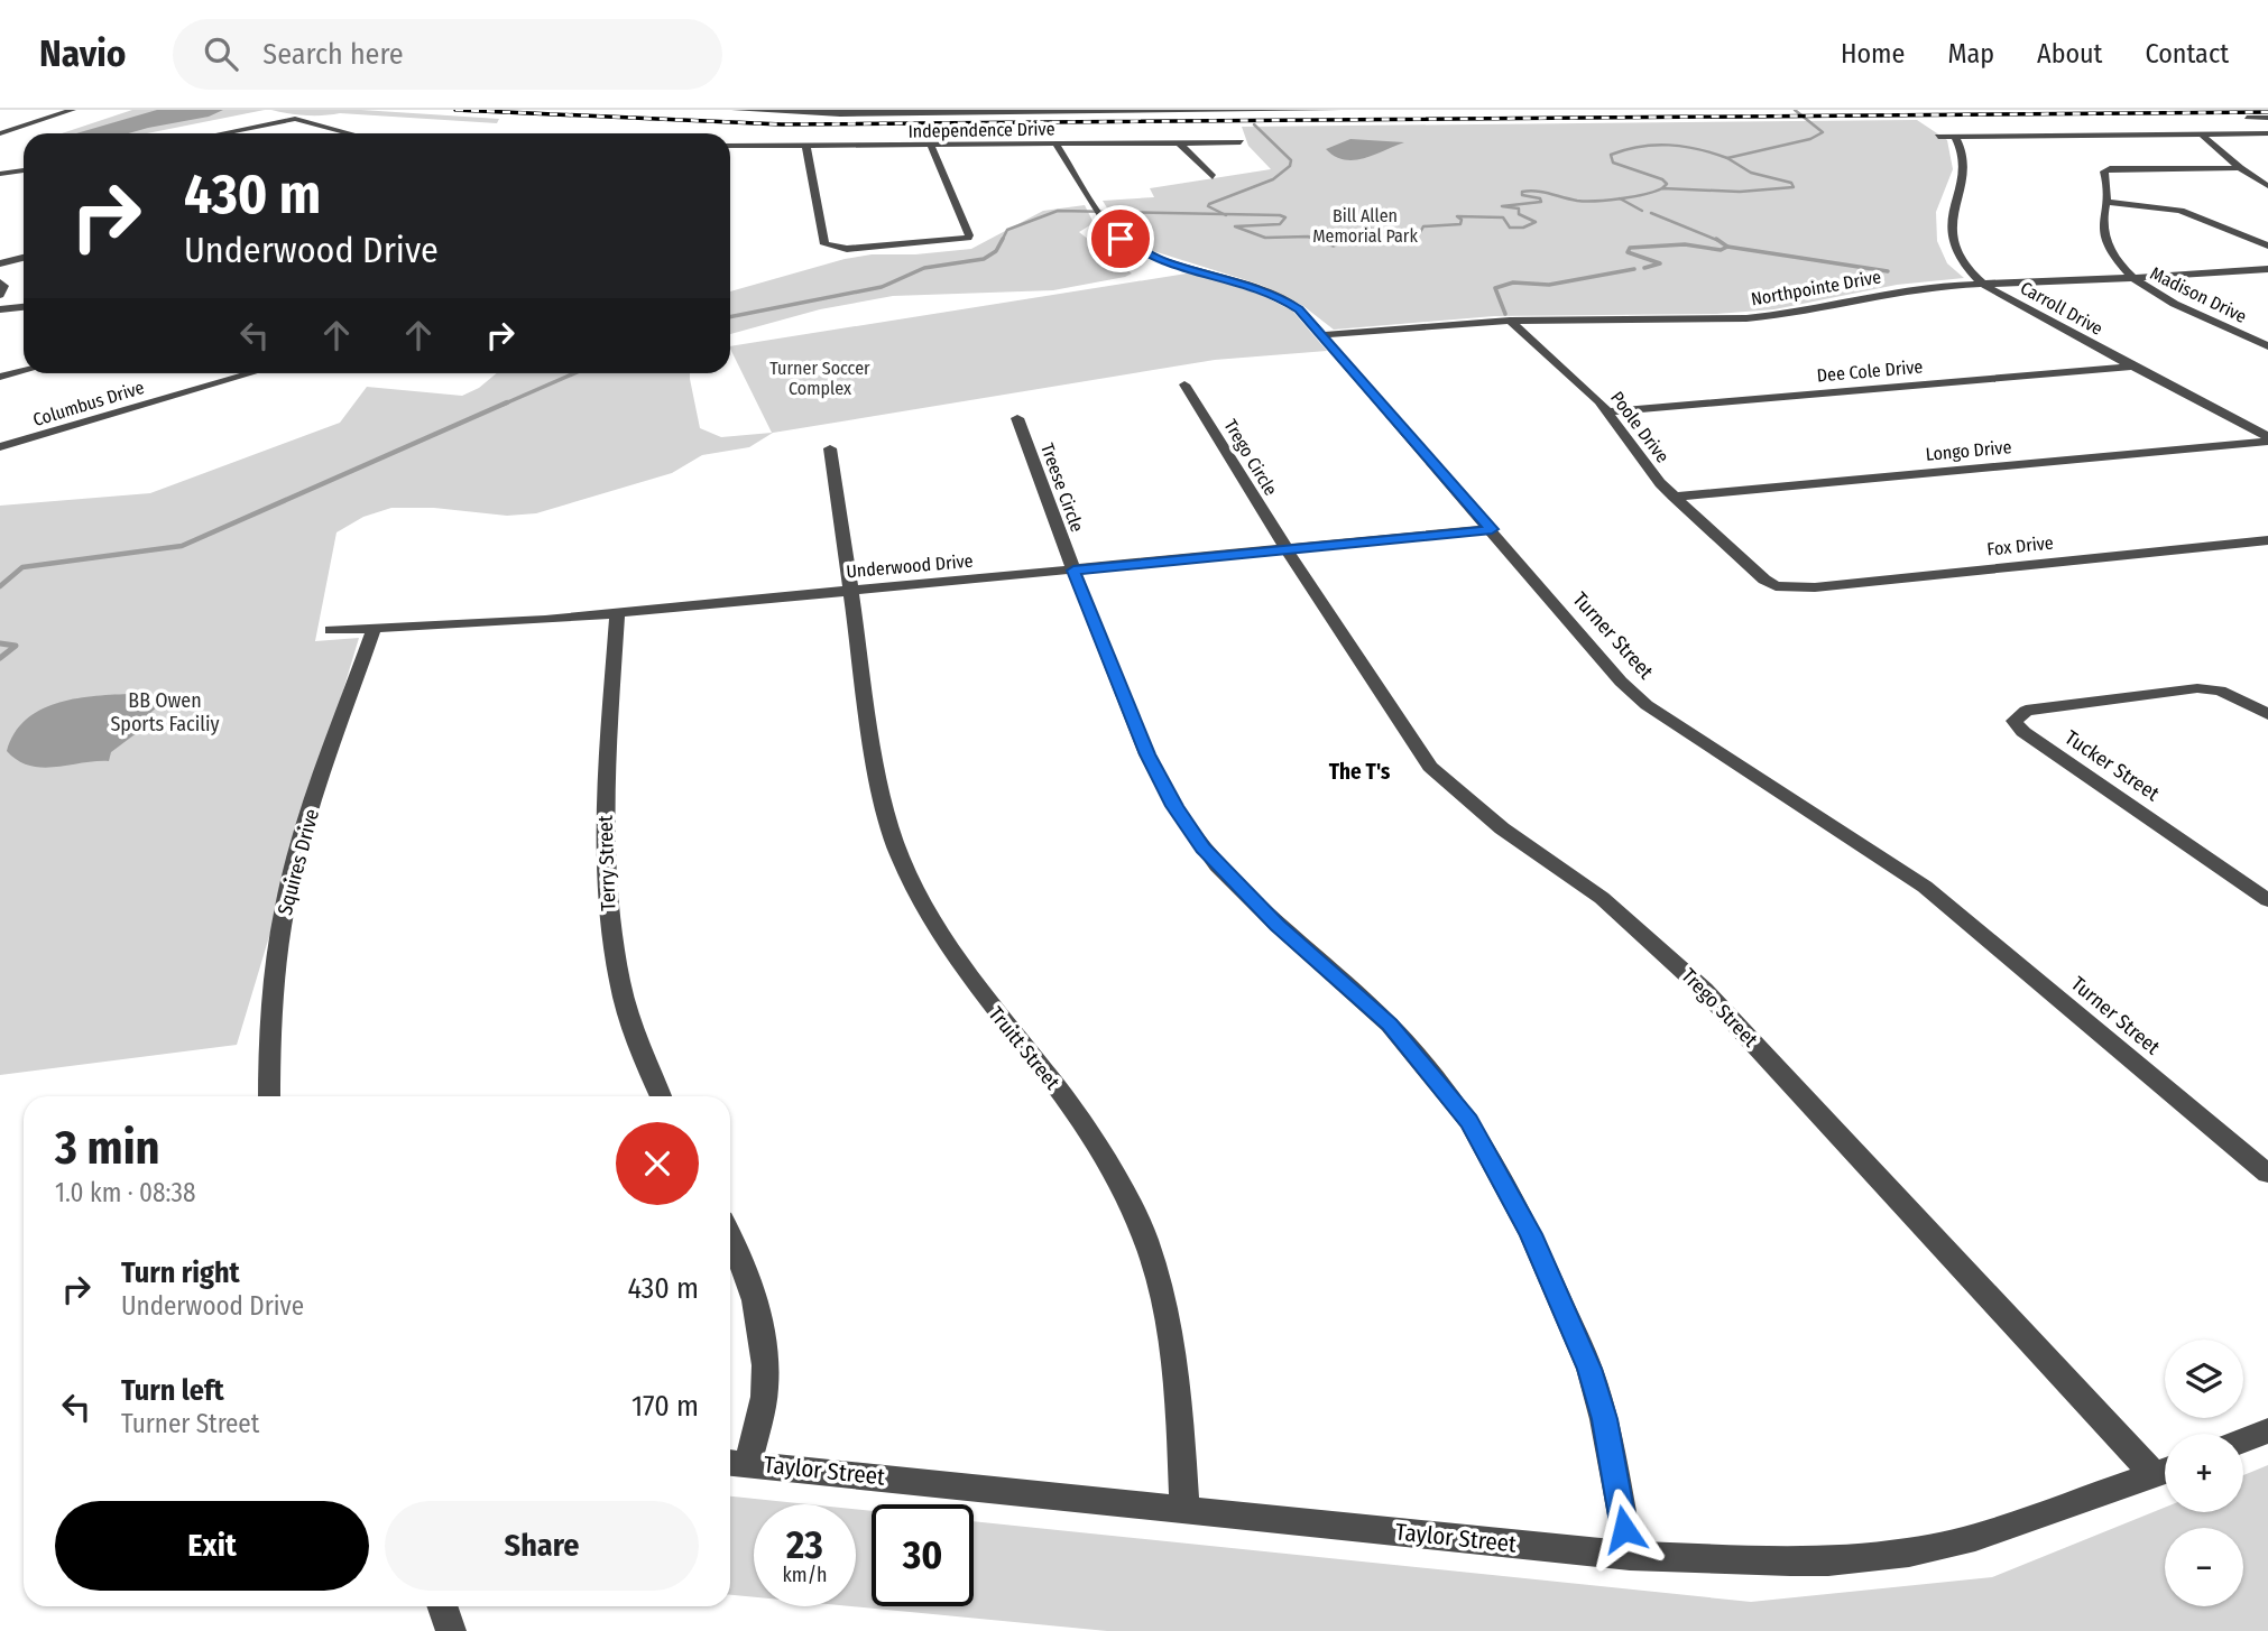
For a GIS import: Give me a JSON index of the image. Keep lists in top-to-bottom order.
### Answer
{
  "streets": {
    "street": [
      "Independence Drive",
      "Northpointe Drive",
      "Madison Drive",
      "Carroll Drive",
      "Dee Cole Drive",
      "Columbus Drive",
      "Poole Drive",
      "Longo Drive",
      "Trego Circle",
      "Treese Circle",
      "Fox Drive",
      "Underwood Drive",
      "Turner Street",
      "Tucker Street",
      "Squires Drive",
      "Terry Street",
      "Trego Street",
      "Truitt Street",
      "Taylor Street"
    ]
  },
  "crossings": [
    ["Independence Drive", "Turner Street"],
    ["Northpointe Drive", "Madison Drive"],
    ["Northpointe Drive", "Carroll Drive"],
    ["Northpointe Drive", "Poole Drive"],
    ["Northpointe Drive", "Turner Street"],
    ["Carroll Drive", "Dee Cole Drive"],
    ["Carroll Drive", "Longo Drive"],
    ["Dee Cole Drive", "Poole Drive"],
    ["Poole Drive", "Longo Drive"],
    ["Poole Drive", "Fox Drive"],
    ["Trego Circle", "Underwood Drive"],
    ["Trego Circle", "Trego Street"],
    ["Treese Circle", "Underwood Drive"],
    ["Treese Circle", "Taylor Street"],
    ["Underwood Drive", "Turner Street"],
    ["Underwood Drive", "Squires Drive"],
    ["Underwood Drive", "Terry Street"],
    ["Underwood Drive", "Trego Street"],
    ["Underwood Drive", "Truitt Street"],
    ["Truitt Street", "Taylor Street"]
  ],
  "districts": ["The T's"],
  "parks": ["Bill Allen Memorial Park", "Turner Soccer Complex", "BB Owen Sports Faciliy"],
  "page": {
    "header": "Navio",
    "search": "Search here",
    "nav": [
      "Home",
      "Map",
      "About",
      "Contact"
    ],
    "turn": ["430 m", "Underwood Drive"],
    "heading": ["3 min", "1.0 km · 08:38"],
    "list": [
      {
        "name": "Turn right",
        "note": "Underwood Drive",
        "value": "430 m"
      },
      {
        "name": "Turn left",
        "note": "Turner Street",
        "value": "170 m"
      }
    ],
    "map_buttons": ["+", "−"],
    "buttons": ["Exit", "Share"],
    "speed": "23 km/h",
    "limit": "30"
  }
}
